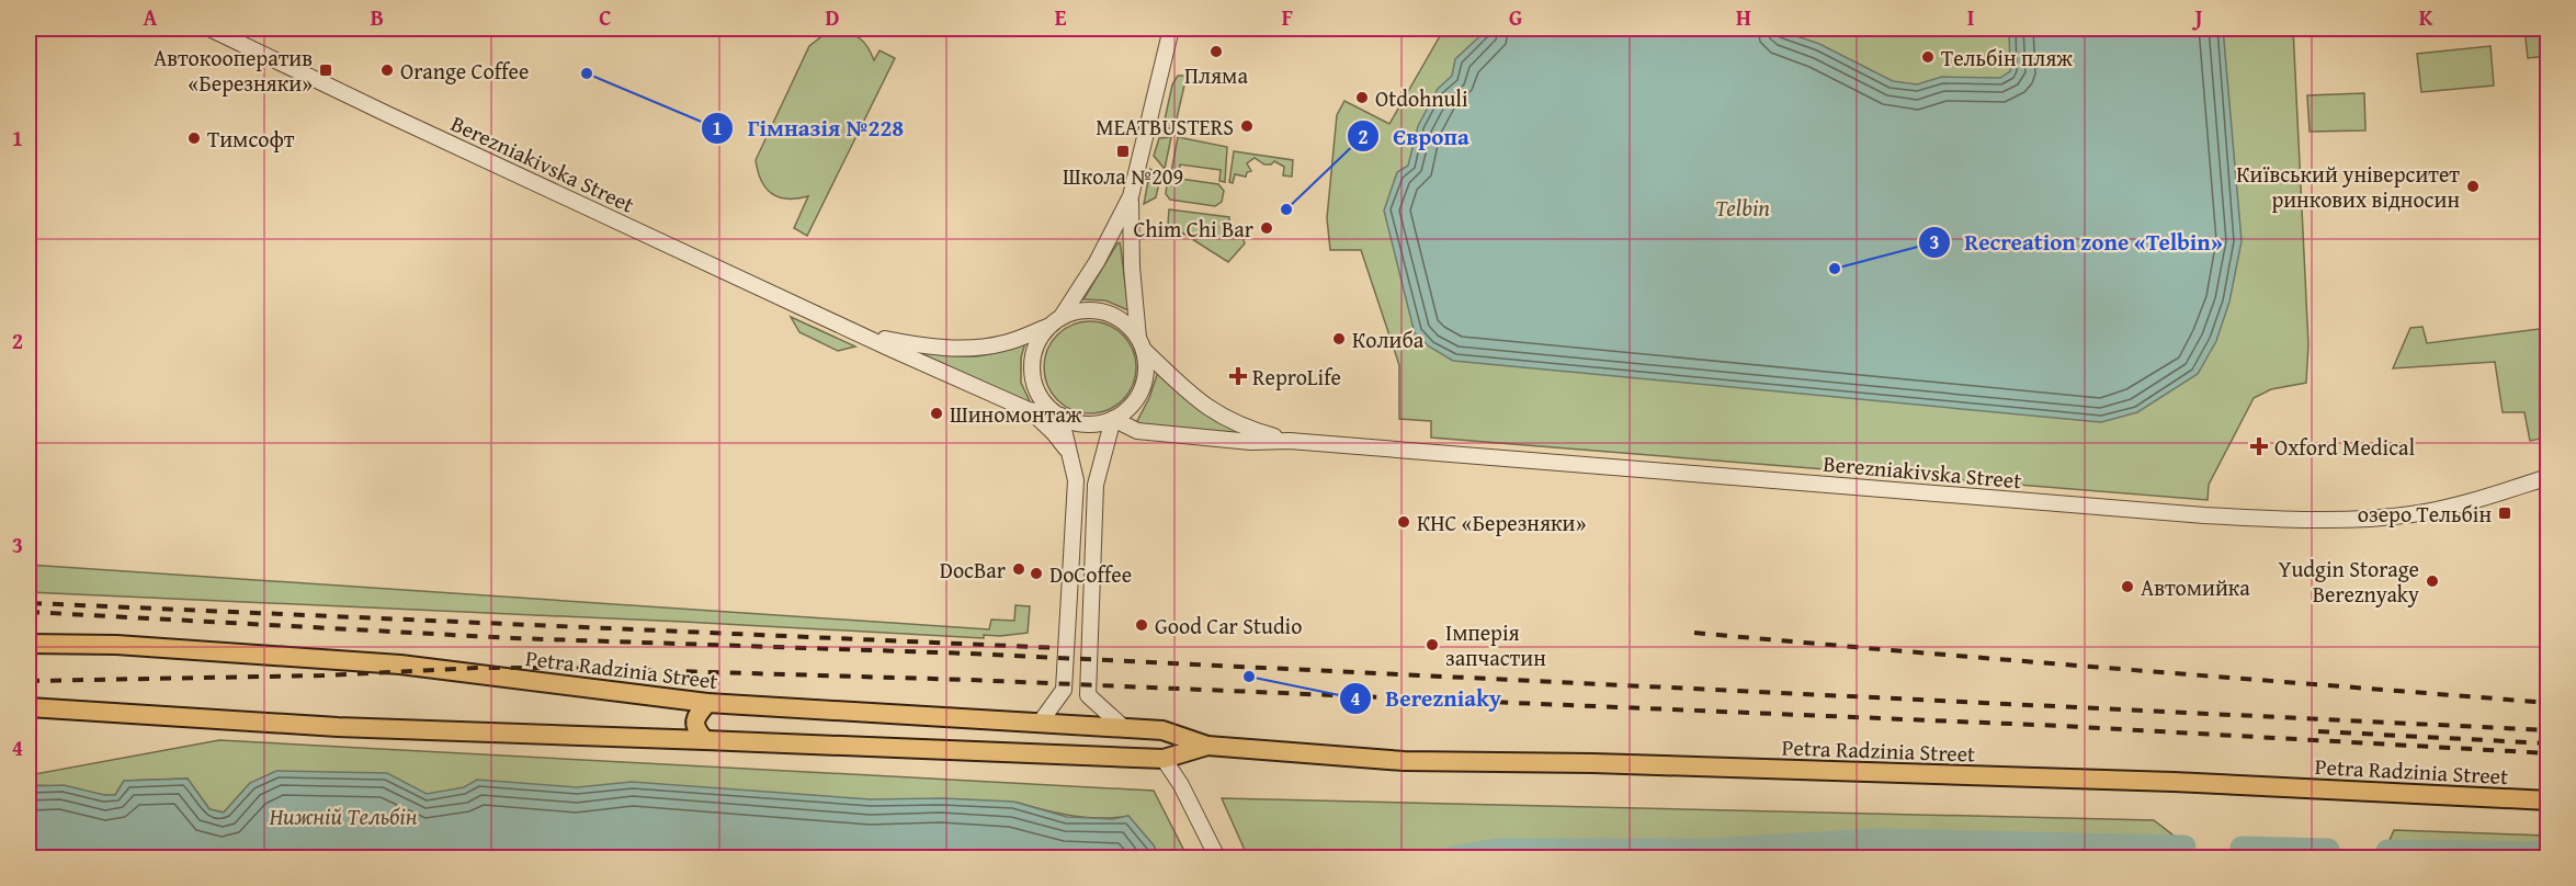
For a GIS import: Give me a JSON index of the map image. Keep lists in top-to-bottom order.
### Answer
{
  "streets": {
    "main road": ["Petra Radzinia Street"],
    "street": ["Berezniakivska Street"]
  },
  "water": ["Telbin", "Нижній Тельбін"],
  "places": {
    "other": [
      "Пляма",
      "Тельбін пляж",
      "Orange Coffee",
      "Гімназія №228",
      "Otdohnuli",
      "MEATBUSTERS",
      "Тимсофт",
      "Київський університет ринкових відносин",
      "Європа",
      "Chim Chi Bar",
      "Recreation zone «Telbin»",
      "Колиба",
      "Шиномонтаж",
      "КНС «Березняки»",
      "DocBar",
      "DoCoffee",
      "Yudgin Storage Bereznyaky",
      "Автомийка",
      "Good Car Studio",
      "Імперія запчастин",
      "Berezniaky"
    ],
    "transit": ["Автокооператив «Березняки»", "Школа №209", "озеро Тельбін"],
    "health": ["ReproLife", "Oxford Medical"]
  },
  "grid": {
    "columns": [
      "A",
      "B",
      "C",
      "D",
      "E",
      "F",
      "G",
      "H",
      "I",
      "J",
      "K"
    ],
    "rows": [
      "1",
      "2",
      "3",
      "4"
    ]
  }
}
